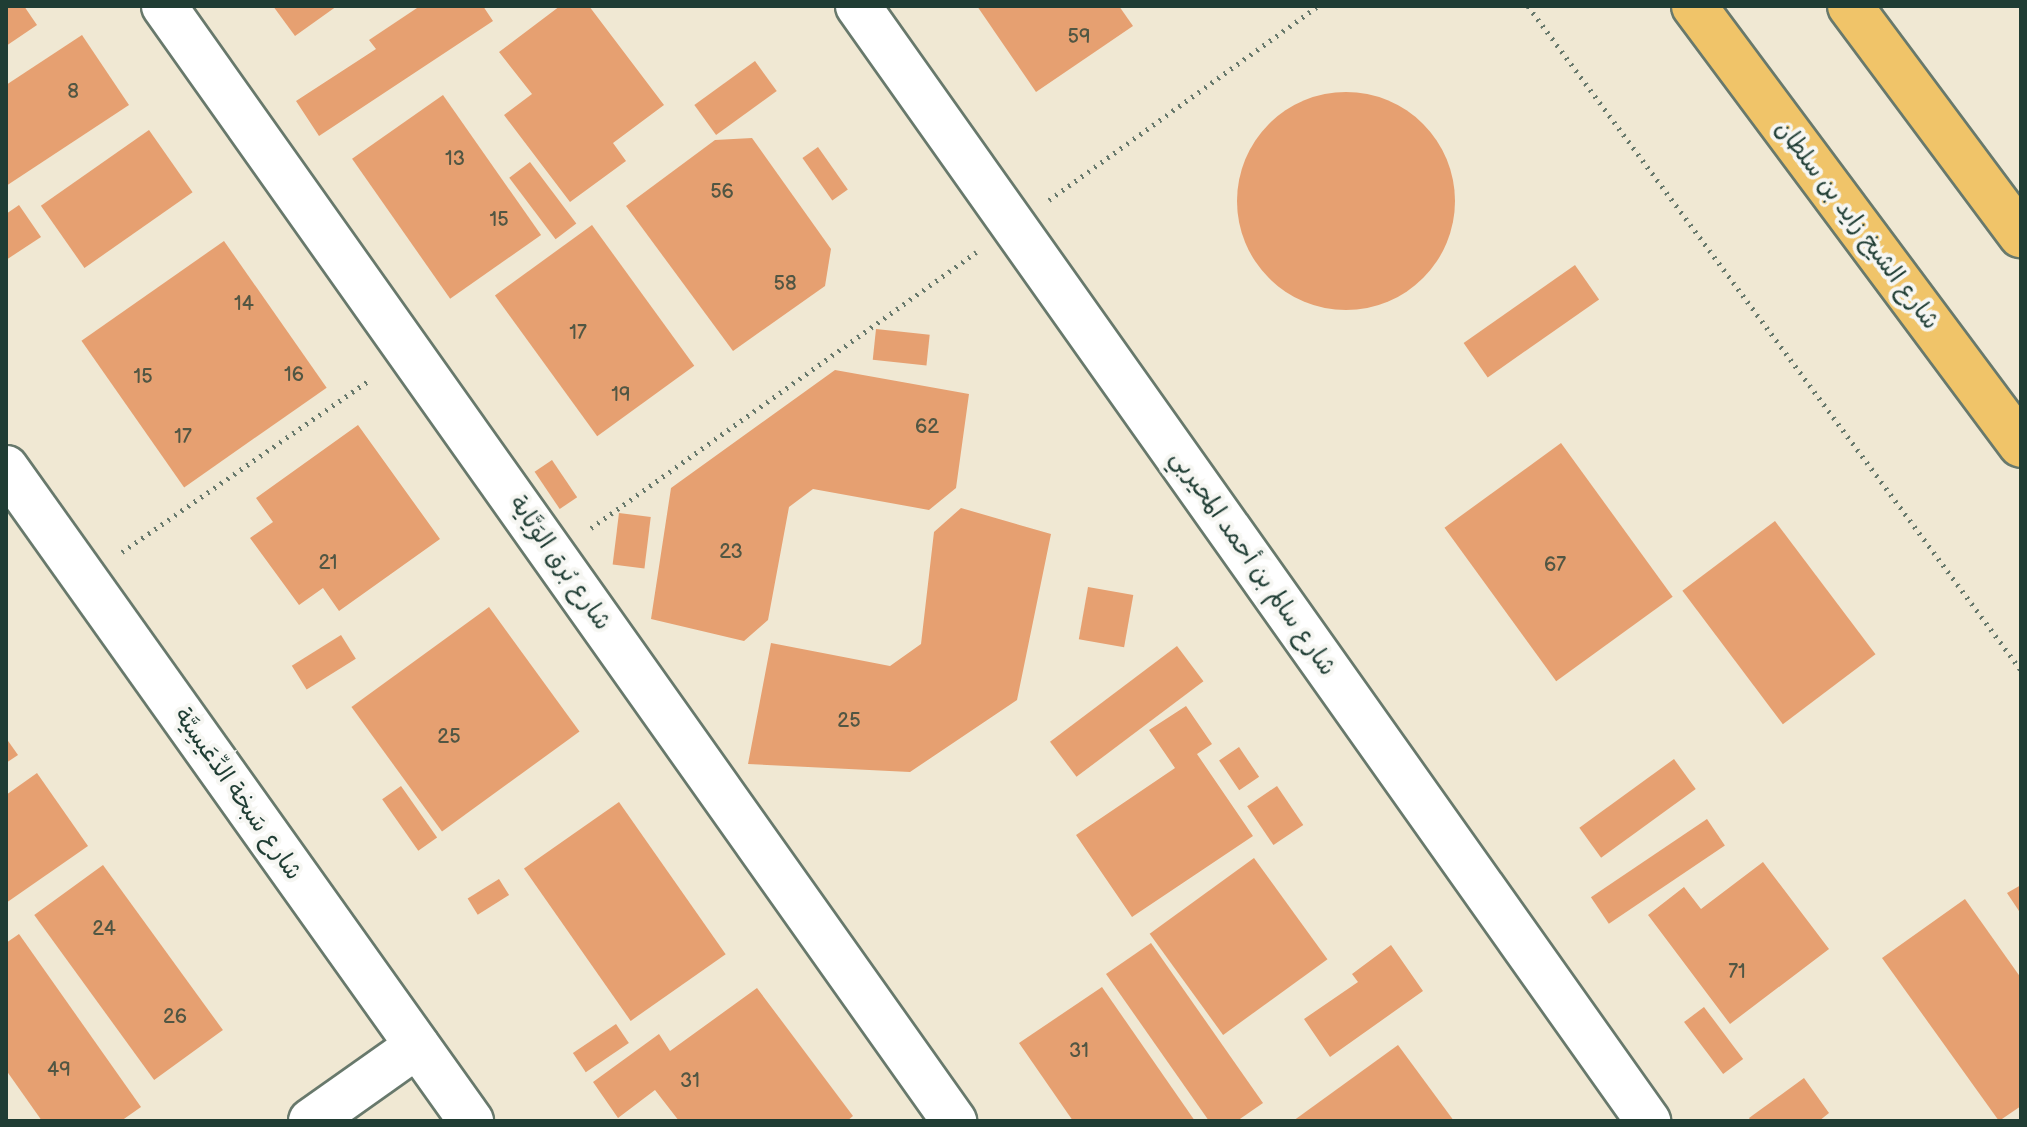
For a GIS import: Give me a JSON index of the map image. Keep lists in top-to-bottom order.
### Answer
{
  "streets": {
    "highway": ["شارع الشيخ زايد بن سلطان"],
    "street": ["شارع بُرق الوَيَّاية", "شارع سالم بن أحمد المحيربي", "شارع سَبخة الدِّعَيسِيَّة"]
  },
  "house_numbers": [
    "59",
    "8",
    "13",
    "56",
    "15",
    "58",
    "14",
    "17",
    "16",
    "15",
    "19",
    "62",
    "17",
    "23",
    "21",
    "67",
    "25",
    "25",
    "24",
    "71",
    "26",
    "31",
    "49",
    "31"
  ]
}
